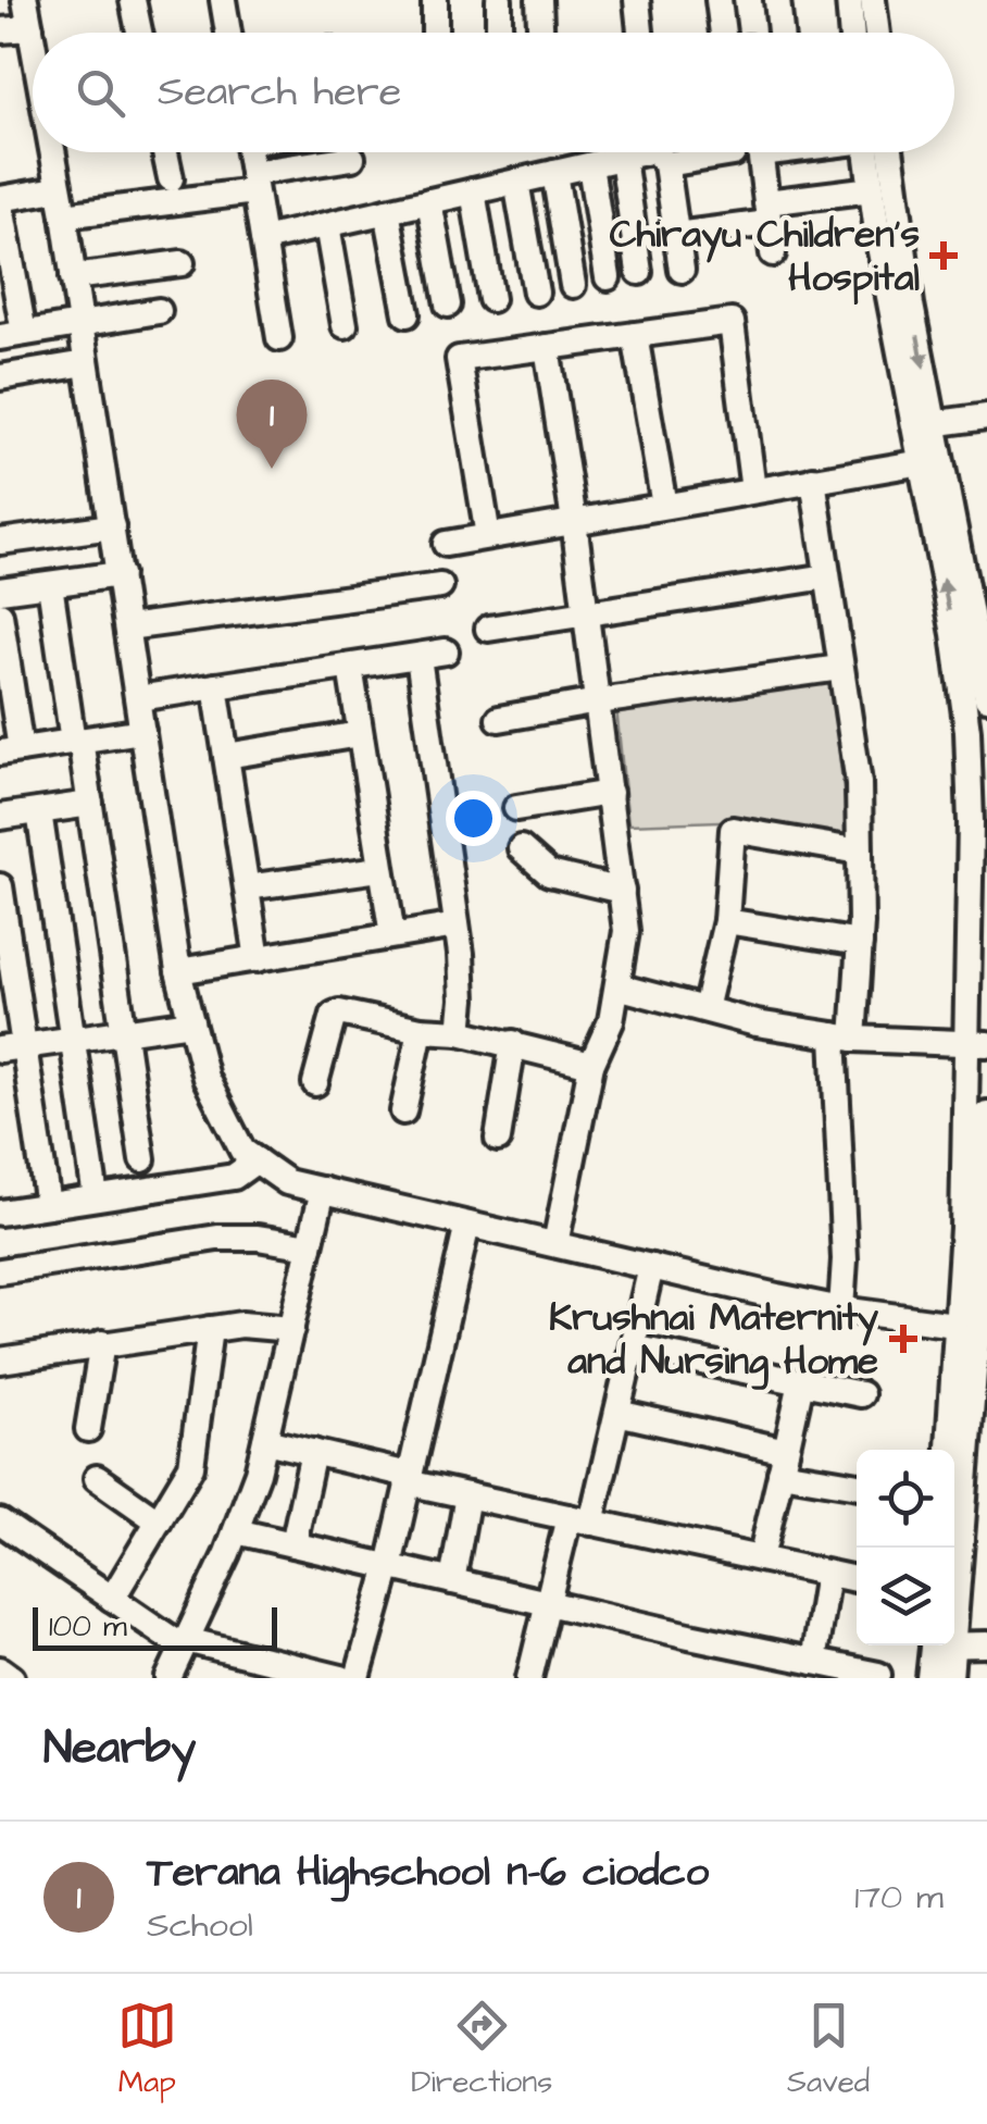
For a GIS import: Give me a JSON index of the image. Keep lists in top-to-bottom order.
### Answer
{
  "places": {
    "health": ["Chirayu Children's Hospital", "Krushnai Maternity and Nursing Home"]
  },
  "scale_bar": "100 m",
  "page": {
    "search": "Search here",
    "pins": "1",
    "scale": "100 m",
    "heading": "Nearby",
    "list": [
      {
        "mark": "1",
        "name": "Terana Highschool n-6 ciodco",
        "note": "School",
        "value": "170 m"
      }
    ],
    "nav": ["Map", "Directions", "Saved"]
  }
}
